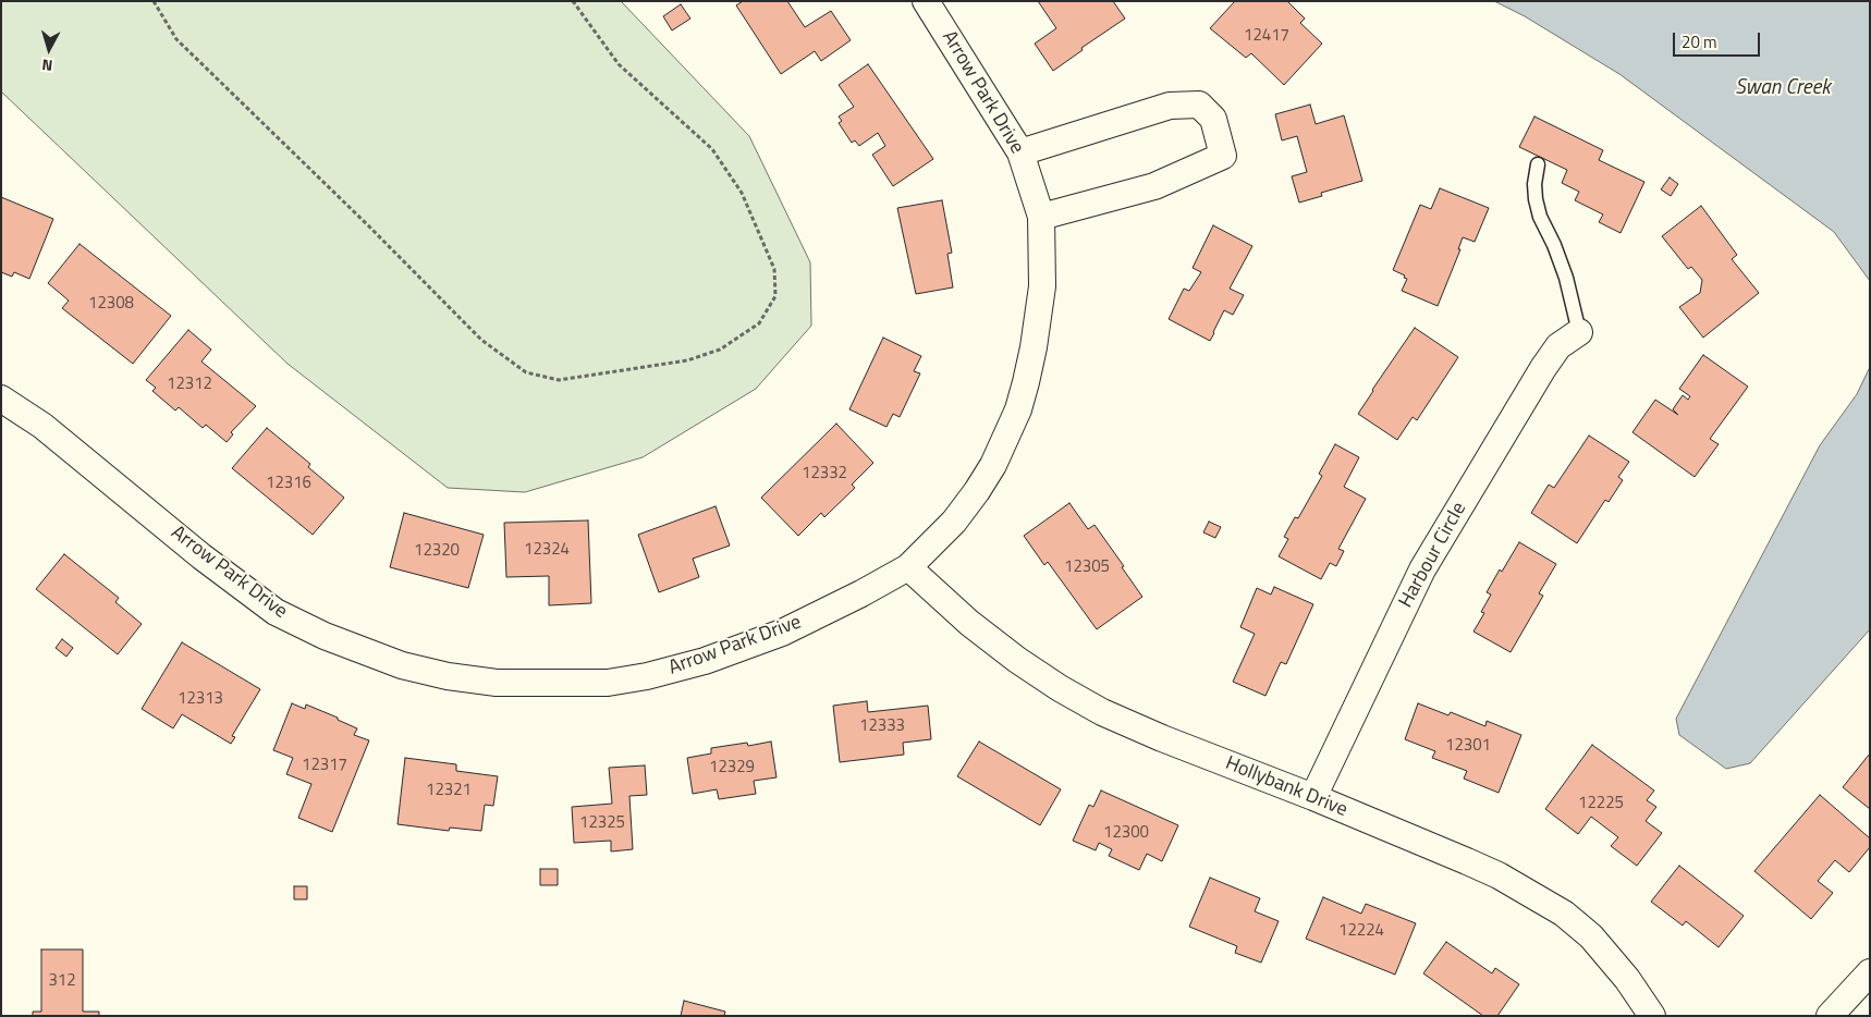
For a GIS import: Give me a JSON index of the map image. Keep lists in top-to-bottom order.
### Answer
{
  "streets": {
    "street": ["Arrow Park Drive", "Harbour Circle", "Hollybank Drive"]
  },
  "crossings": [
    ["Arrow Park Drive", "Hollybank Drive"],
    ["Harbour Circle", "Hollybank Drive"]
  ],
  "water": ["Swan Creek"],
  "house_numbers": [
    "12417",
    "12308",
    "12312",
    "12332",
    "12316",
    "12324",
    "12320",
    "12305",
    "12313",
    "12333",
    "12301",
    "12317",
    "12329",
    "12321",
    "12225",
    "12325",
    "12300",
    "12224",
    "312"
  ],
  "scale_bar": "20 m",
  "north": "bottom"
}
